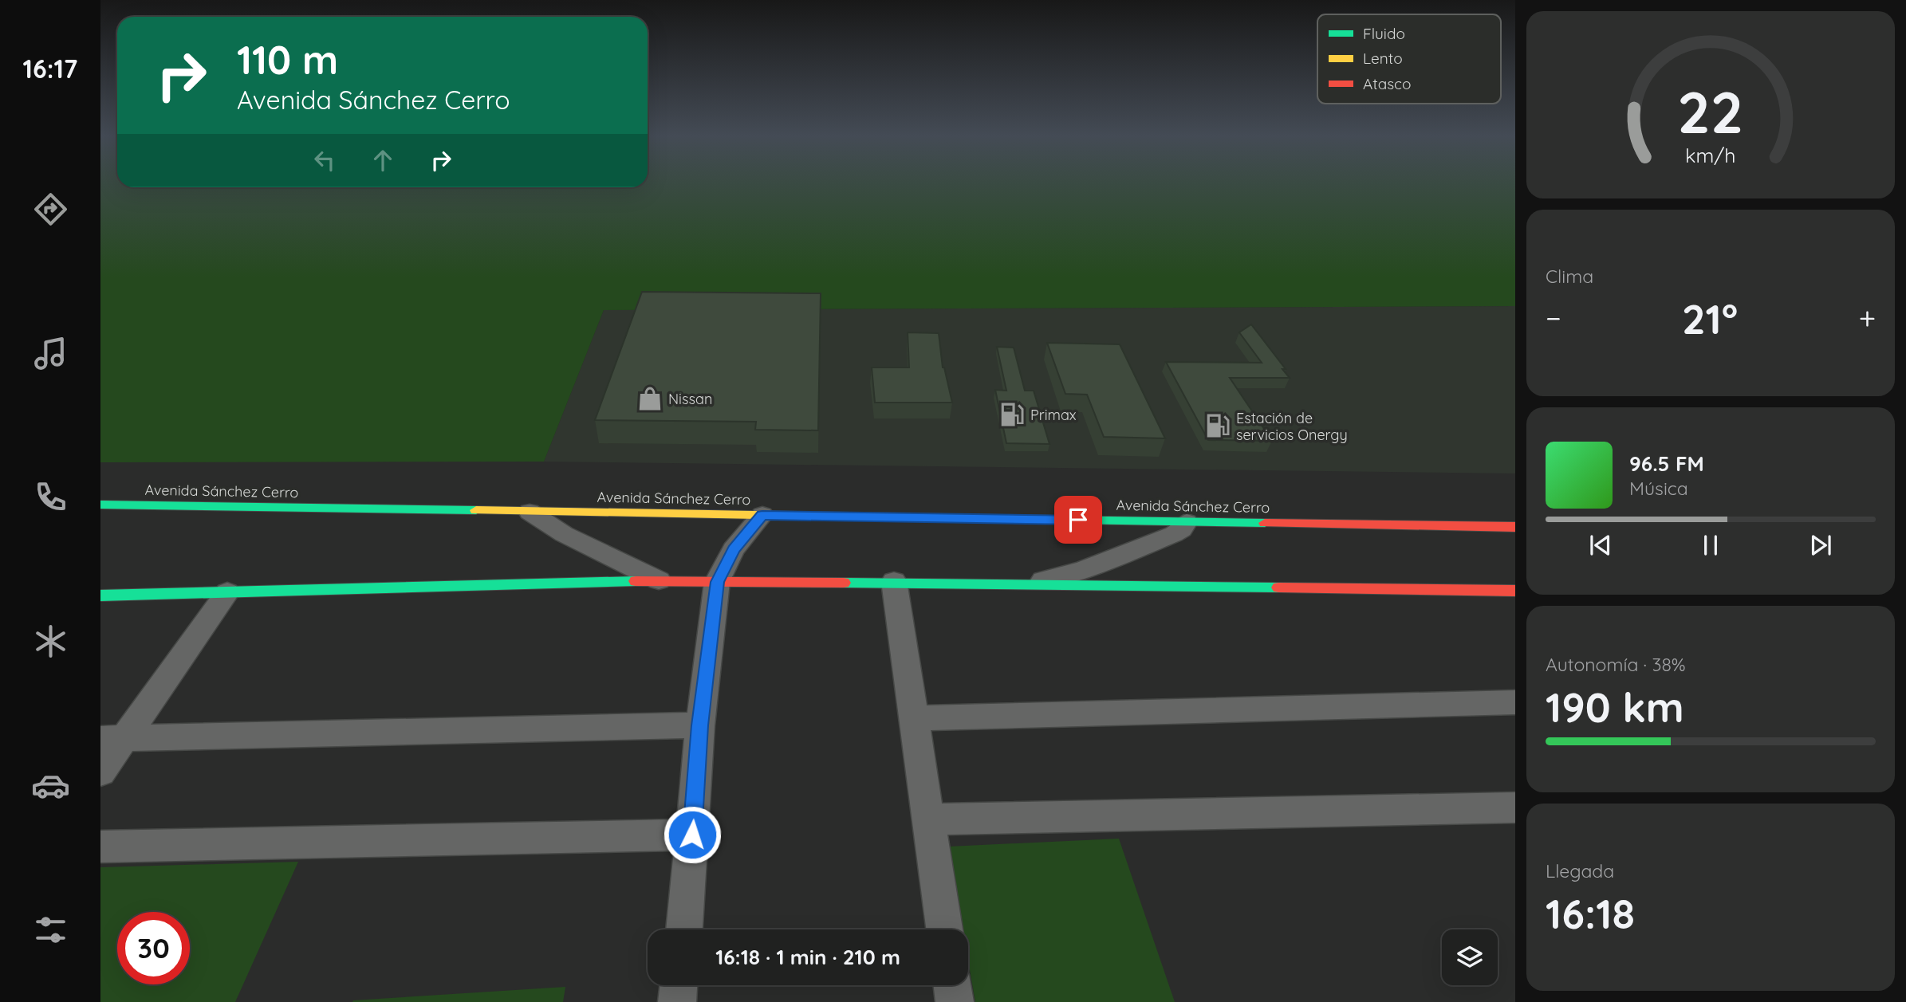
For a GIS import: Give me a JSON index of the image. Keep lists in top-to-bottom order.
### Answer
{
  "streets": {
    "main road": ["Avenida Sánchez Cerro"]
  },
  "places": {
    "shop": ["Nissan"],
    "fuel station": ["Primax", "Estación de servicios Onergy"]
  },
  "legend": ["Fluido", "Lento", "Atasco"],
  "page": {
    "tabs": "16:17",
    "turn": ["110 m", "Avenida Sánchez Cerro"],
    "tile": [
      "Clima",
      ["Autonomía · 38%", "190 km"],
      ["Llegada", "16:18"]
    ],
    "heat": ["−", "21°", "+"],
    "song": ["96.5 FM", "Música"],
    "limit": "30",
    "trip": "16:18 · 1 min · 210 m",
    "gauge": ["22", "km/h"]
  }
}
